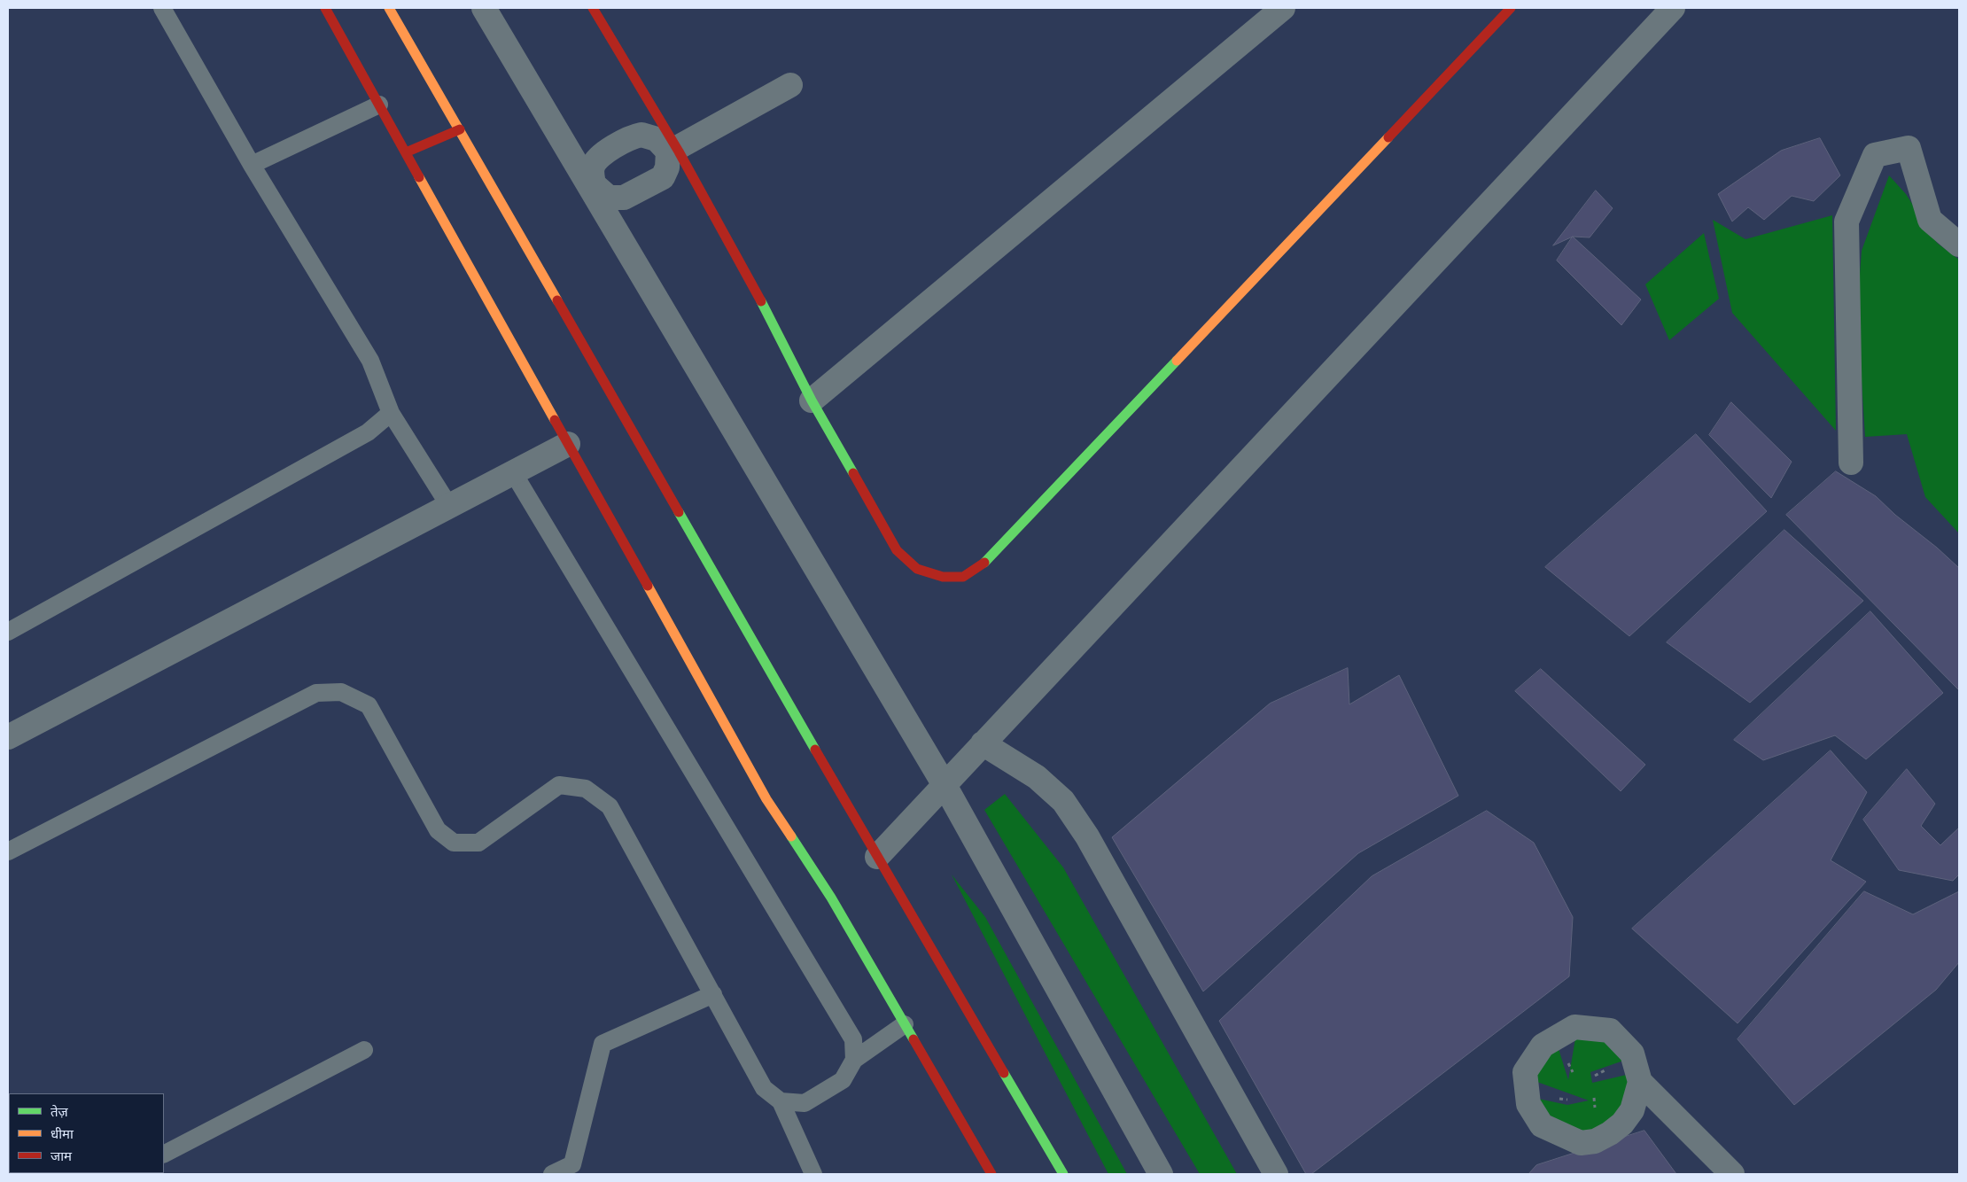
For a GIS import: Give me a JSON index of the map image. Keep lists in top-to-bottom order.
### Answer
{
  "legend": ["तेज़", "धीमा", "जाम"]
}
